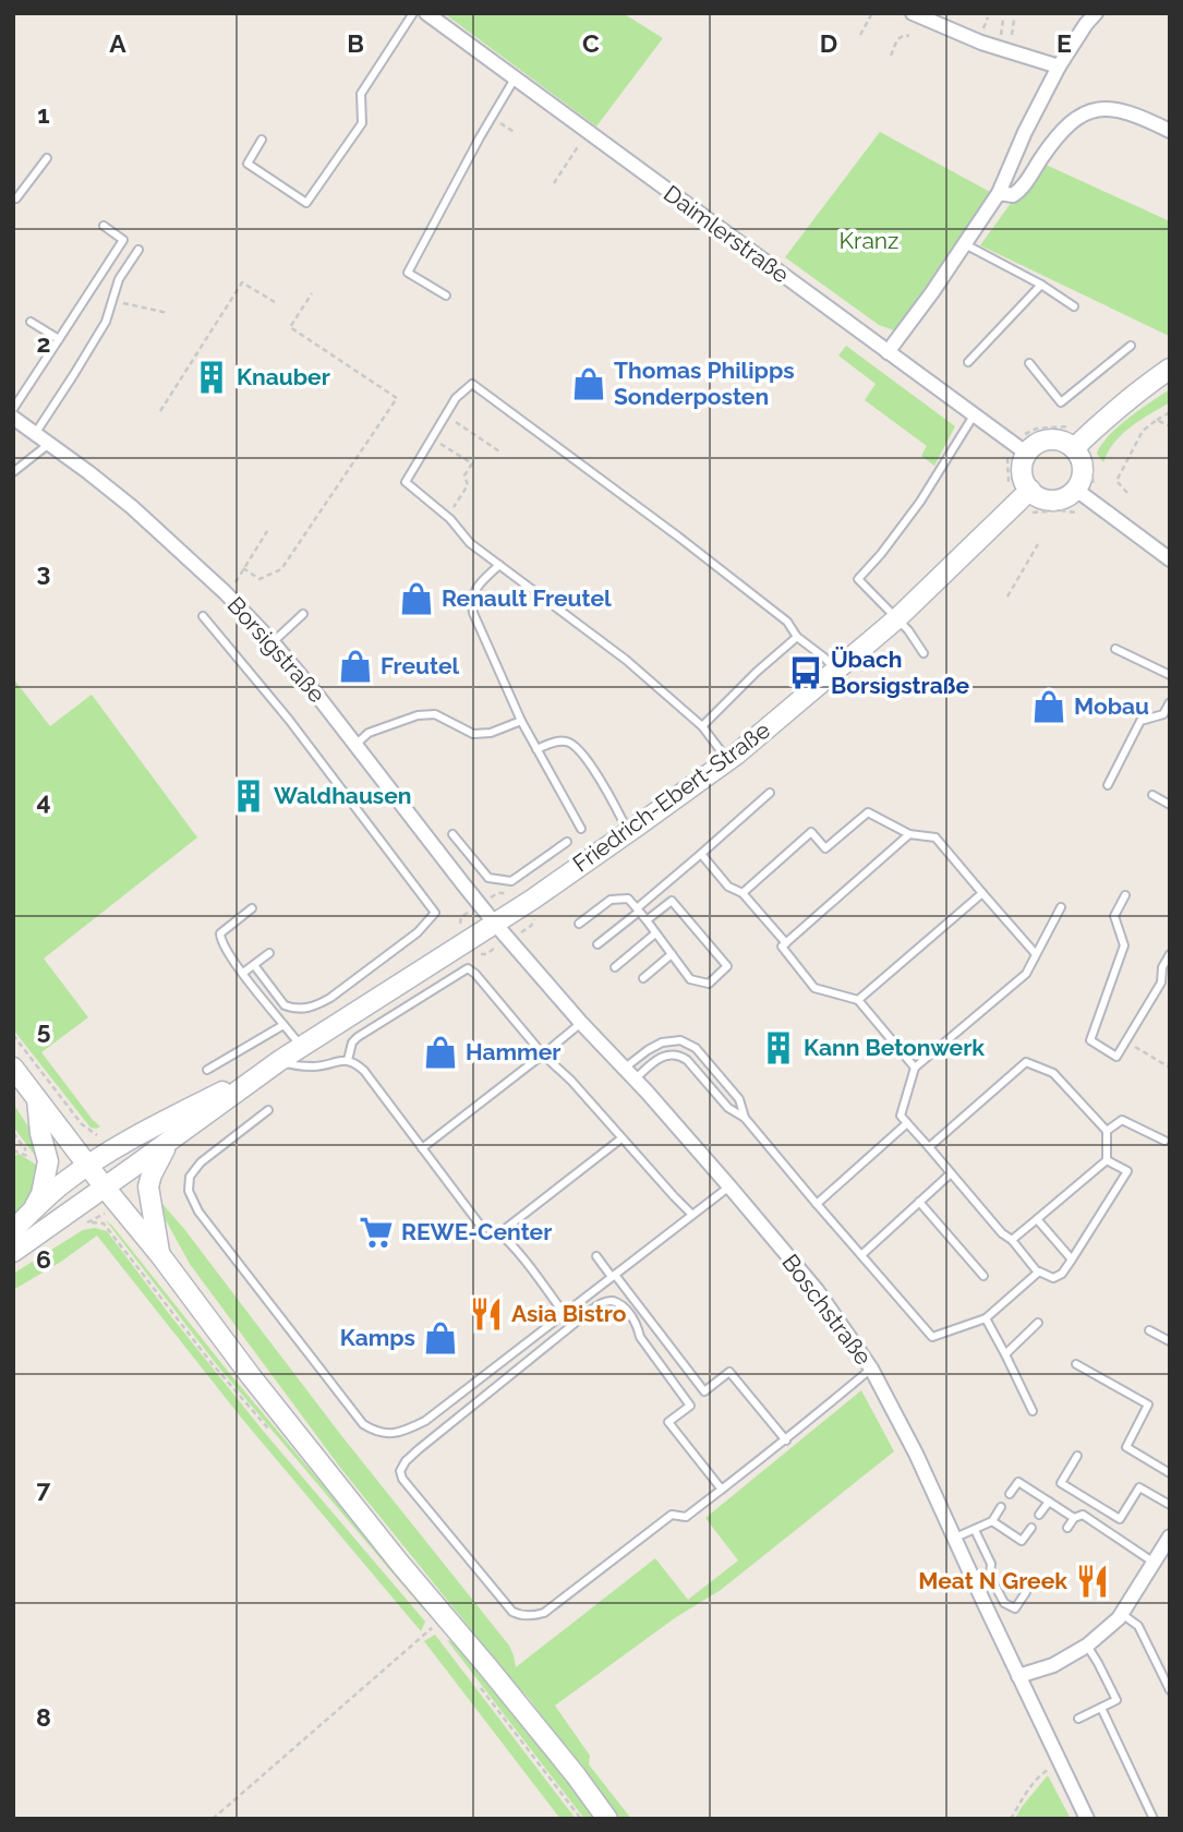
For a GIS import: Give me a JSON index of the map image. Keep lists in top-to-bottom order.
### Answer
{
  "streets": {
    "main road": ["Friedrich-Ebert-Straße"],
    "street": ["Daimlerstraße", "Borsigstraße", "Boschstraße"]
  },
  "crossings": [
    ["Daimlerstraße", "Friedrich-Ebert-Straße"],
    ["Borsigstraße", "Friedrich-Ebert-Straße"],
    ["Borsigstraße", "Boschstraße"],
    ["Friedrich-Ebert-Straße", "Boschstraße"]
  ],
  "parks": ["Kranz"],
  "places": {
    "building": ["Knauber", "Waldhausen", "Kann Betonwerk"],
    "shop": [
      "Thomas Philipps Sonderposten",
      "Renault Freutel",
      "Freutel",
      "Mobau",
      "Hammer",
      "Kamps"
    ],
    "bus stop": ["Übach Borsigstraße"],
    "supermarket": ["REWE-Center"],
    "restaurant": ["Asia Bistro", "Meat N Greek"]
  },
  "grid": {
    "columns": [
      "A",
      "B",
      "C",
      "D",
      "E"
    ],
    "rows": [
      "1",
      "2",
      "3",
      "4",
      "5",
      "6",
      "7",
      "8"
    ]
  }
}
